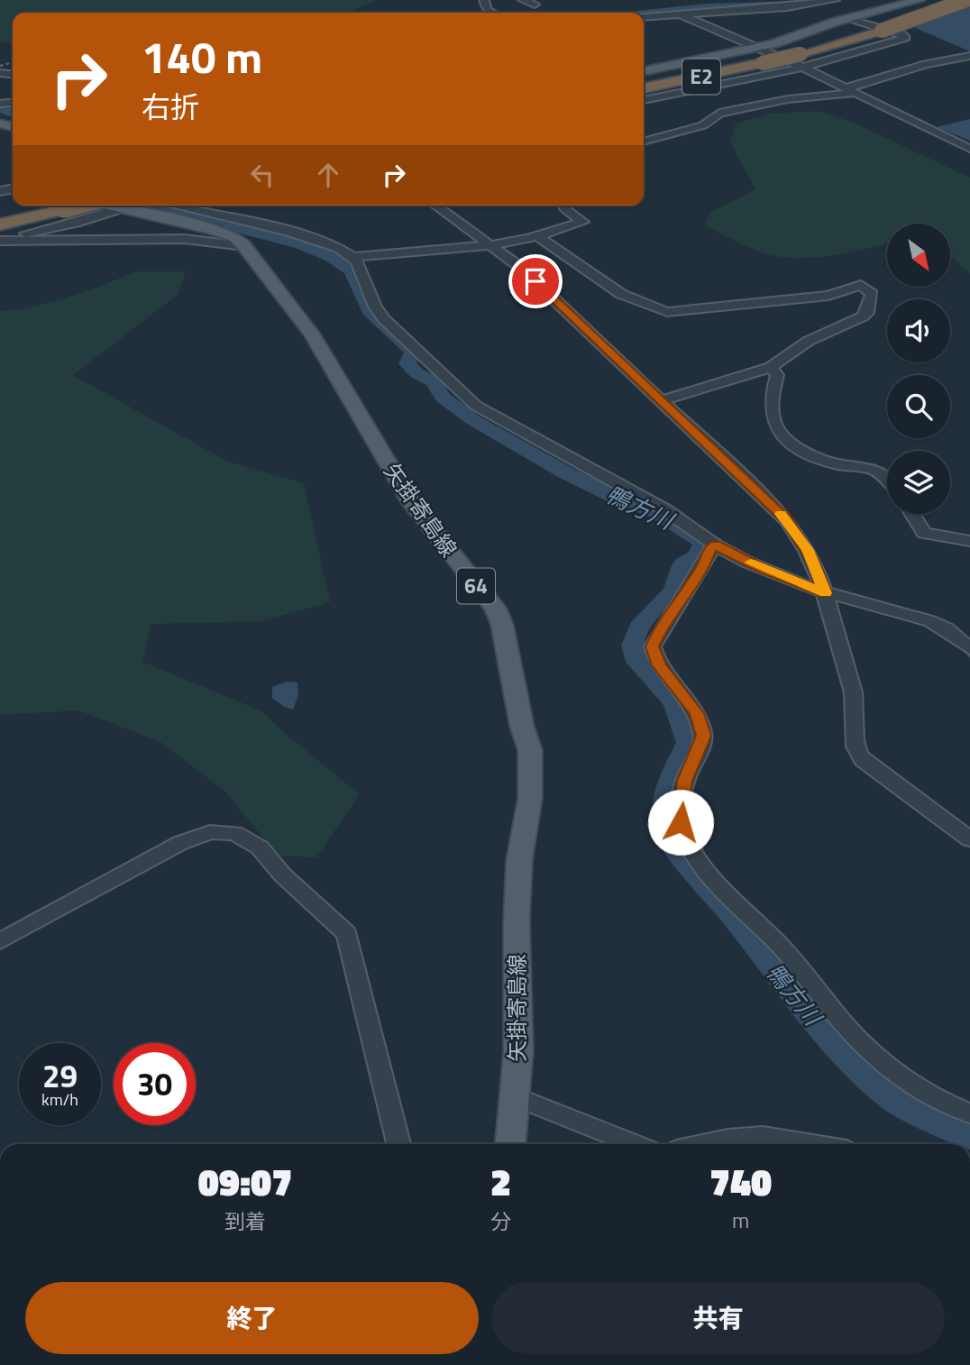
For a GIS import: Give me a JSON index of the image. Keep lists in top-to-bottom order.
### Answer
{
  "streets": {
    "highway": ["E2"],
    "main road": ["矢掛寄島線", "64"]
  },
  "water": ["鴨方川"],
  "north": "bottom right",
  "page": {
    "turn": ["140 m", "右折"],
    "speed": "29 km/h",
    "limit": "30",
    "eta": [
      "09:07",
      "到着",
      "2",
      "分",
      "740",
      "m"
    ],
    "buttons": ["終了", "共有"]
  }
}
